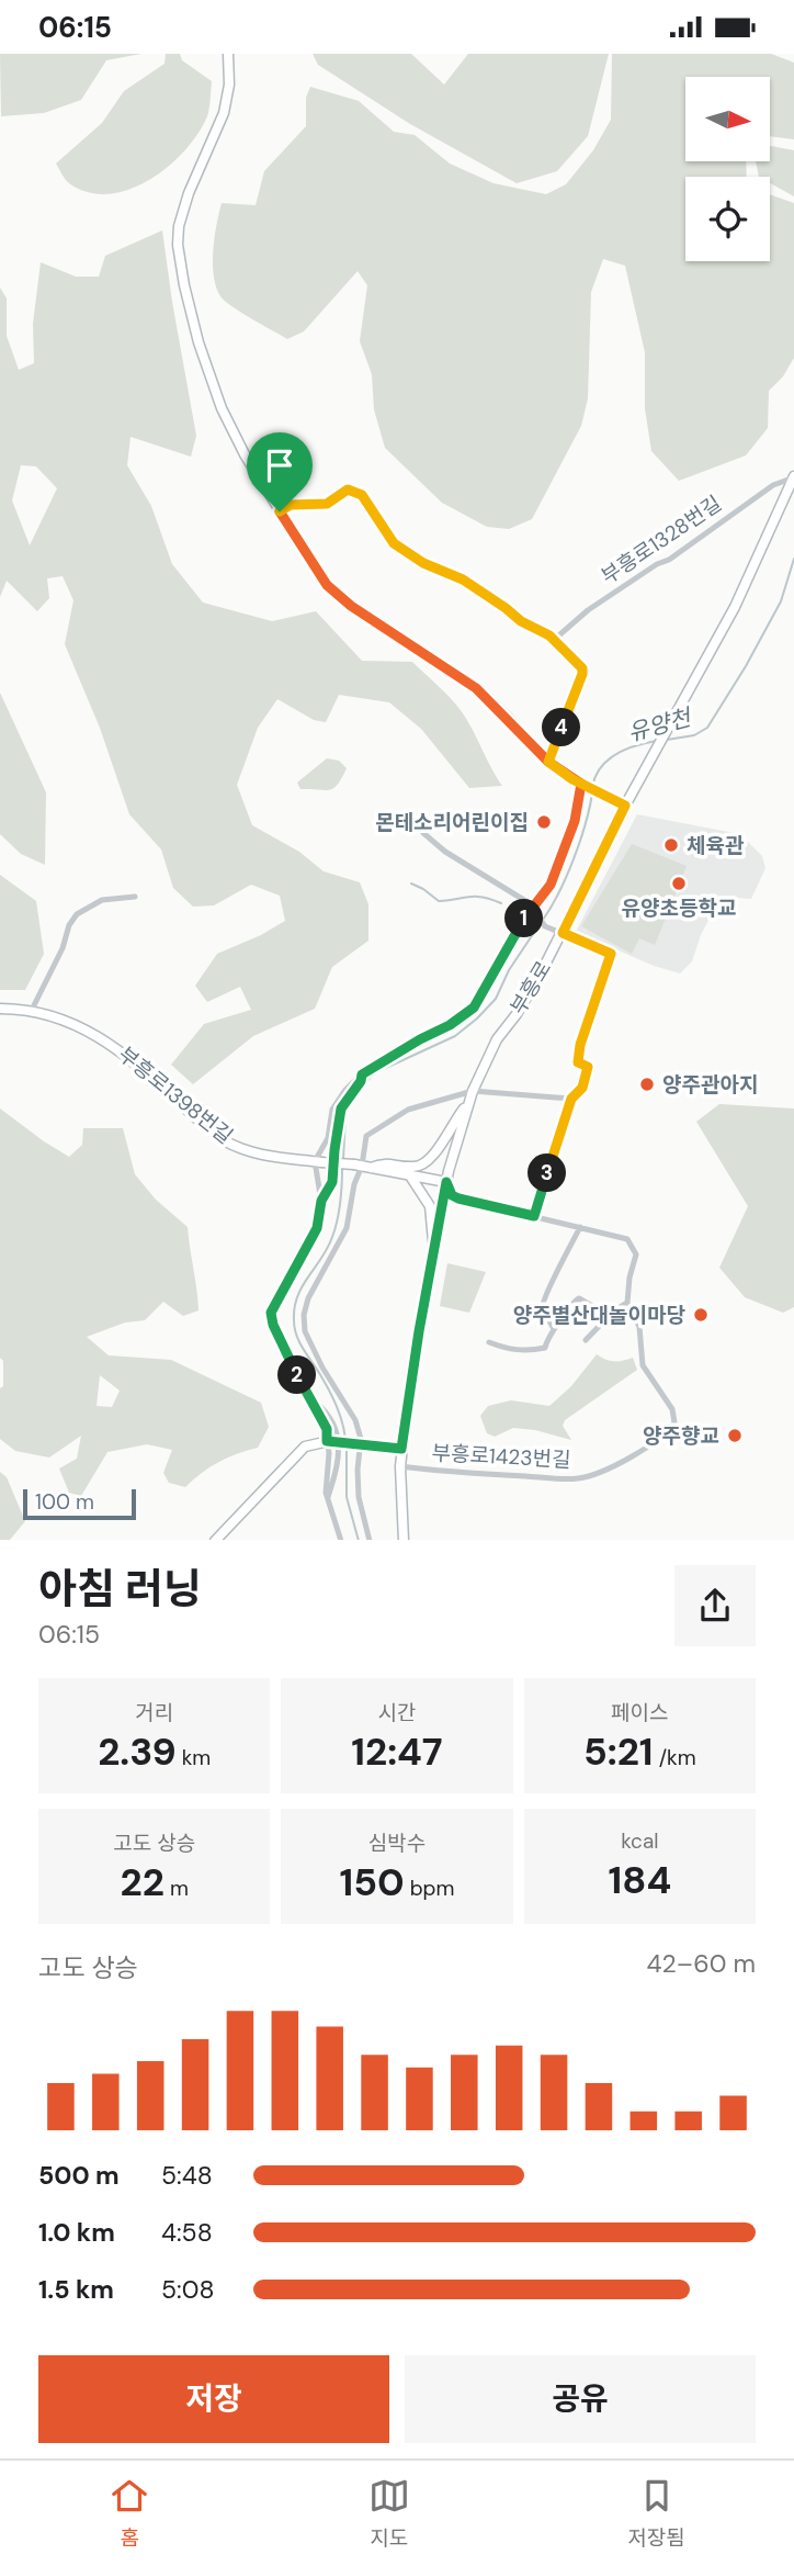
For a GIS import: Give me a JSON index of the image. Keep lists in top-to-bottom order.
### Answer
{
  "streets": {
    "street": [
      "부흥로1328번길",
      "부흥로",
      "부흥로1398번길",
      "부흥로1423번길"
    ]
  },
  "crossings": [
    ["부흥로1328번길", "부흥로"],
    ["부흥로", "부흥로1398번길"],
    ["부흥로", "부흥로1423번길"]
  ],
  "water": ["유양천"],
  "places": [
    "몬테소리어린이집",
    "체육관",
    "유양초등학교",
    "양주관아지",
    "양주별산대놀이마당",
    "양주향교"
  ],
  "scale_bar": "100 m",
  "north": "right",
  "page": {
    "status": "06:15",
    "pins": [
      "4",
      "1",
      "3",
      "2"
    ],
    "scale": "100 m",
    "heading": ["아침 러닝", "06:15"],
    "stats": [
      ["거리", "2.39 km"],
      ["시간", "12:47"],
      ["페이스", "5:21 /km"],
      ["고도 상승", "22 m"],
      ["심박수", "150 bpm"],
      ["kcal", "184"]
    ],
    "chart": ["고도 상승", "42–60 m"],
    "list": [
      {
        "name": "500 m",
        "note": "5:48"
      },
      {
        "name": "1.0 km",
        "note": "4:58"
      },
      {
        "name": "1.5 km",
        "note": "5:08"
      }
    ],
    "buttons": ["저장", "공유"],
    "tabs": ["홈", "지도", "저장됨"]
  }
}
